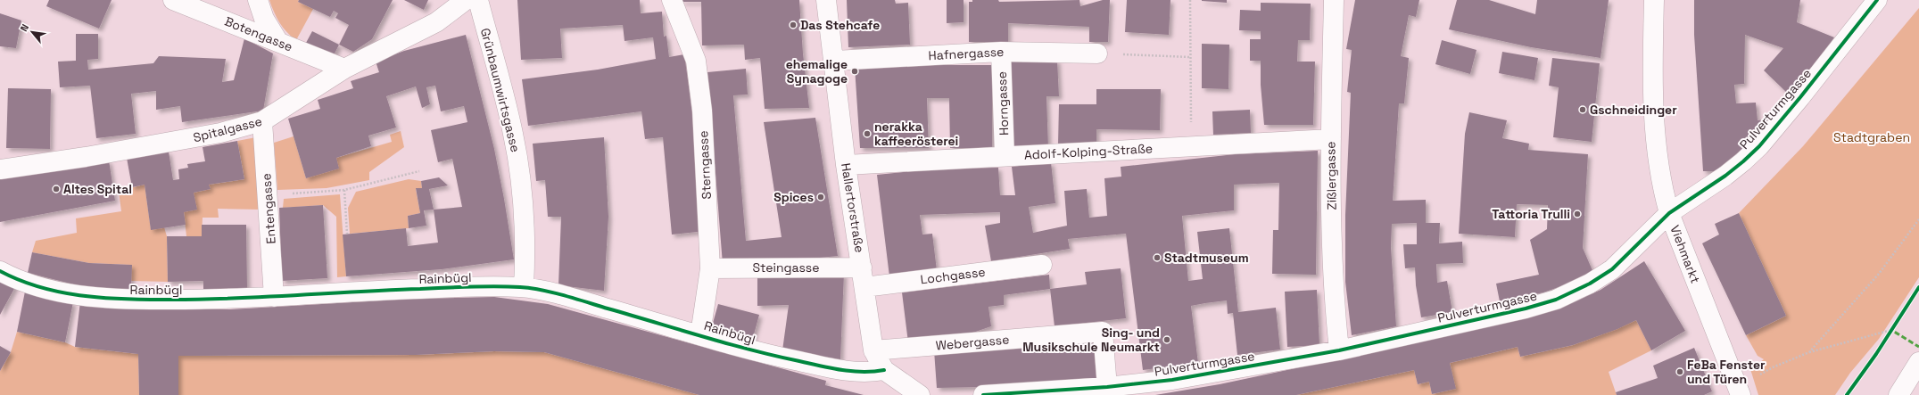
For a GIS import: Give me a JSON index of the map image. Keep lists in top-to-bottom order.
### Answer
{
  "streets": {
    "street": [
      "Botengasse",
      "Hafnergasse",
      "Grünbaumwirtsgasse",
      "Horngasse",
      "Pulverturmgasse",
      "Spitalgasse",
      "Adolf-Kolping-Straße",
      "Sterngasse",
      "Zißlergasse",
      "Hallertorstraße",
      "Entengasse",
      "Viehmarkt",
      "Steingasse",
      "Lochgasse",
      "Rainbügl",
      "Webergasse"
    ]
  },
  "crossings": [
    ["Botengasse", "Spitalgasse"],
    ["Hafnergasse", "Horngasse"],
    ["Hafnergasse", "Hallertorstraße"],
    ["Grünbaumwirtsgasse", "Rainbügl"],
    ["Horngasse", "Adolf-Kolping-Straße"],
    ["Pulverturmgasse", "Zißlergasse"],
    ["Pulverturmgasse", "Viehmarkt"],
    ["Pulverturmgasse", "Webergasse"],
    ["Spitalgasse", "Entengasse"],
    ["Adolf-Kolping-Straße", "Zißlergasse"],
    ["Adolf-Kolping-Straße", "Hallertorstraße"],
    ["Sterngasse", "Steingasse"],
    ["Sterngasse", "Rainbügl"],
    ["Hallertorstraße", "Steingasse"],
    ["Hallertorstraße", "Lochgasse"],
    ["Hallertorstraße", "Rainbügl"],
    ["Hallertorstraße", "Webergasse"],
    ["Entengasse", "Rainbügl"]
  ],
  "parks": ["Stadtgraben"],
  "places": [
    "Das Stehcafe",
    "ehemalige Synagoge",
    "Gschneidinger",
    "nerakka kaffeerösterei",
    "Altes Spital",
    "Spices",
    "Tattoria Trulli",
    "Stadtmuseum",
    "Sing- und Musikschule Neumarkt",
    "FeBa Fenster und Türen"
  ],
  "north": "top left"
}
